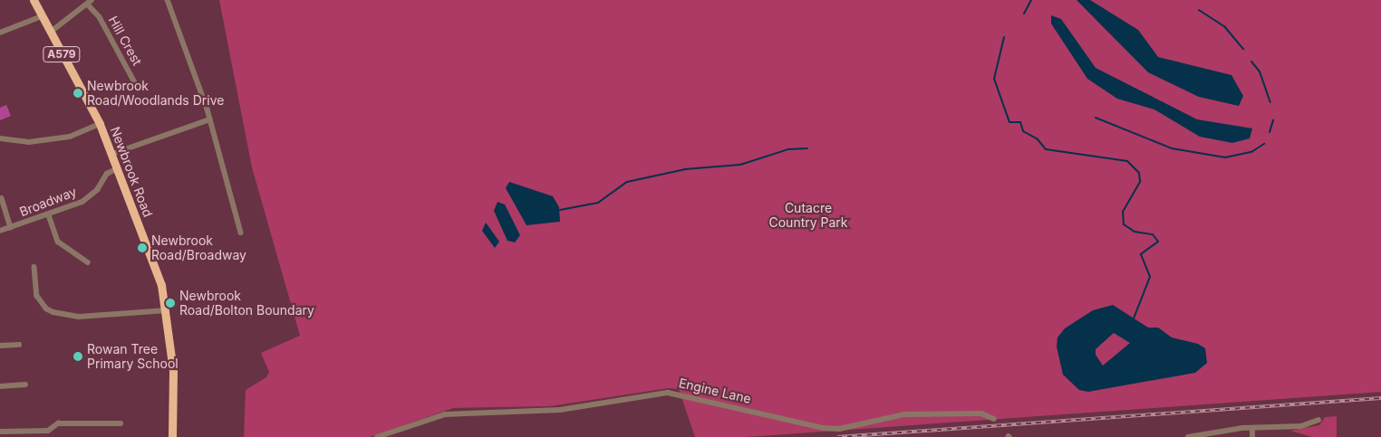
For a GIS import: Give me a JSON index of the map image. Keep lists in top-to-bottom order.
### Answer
{
  "streets": {
    "highway": ["A579", "Newbrook Road"],
    "street": ["Hill Crest", "Broadway", "Engine Lane"]
  },
  "crossings": [
    ["A579", "Newbrook Road"],
    ["Newbrook Road", "Broadway"]
  ],
  "parks": ["Cutacre Country Park"],
  "places": [
    "Newbrook Road/Woodlands Drive",
    "Newbrook Road/Broadway",
    "Newbrook Road/Bolton Boundary",
    "Rowan Tree Primary School"
  ]
}
